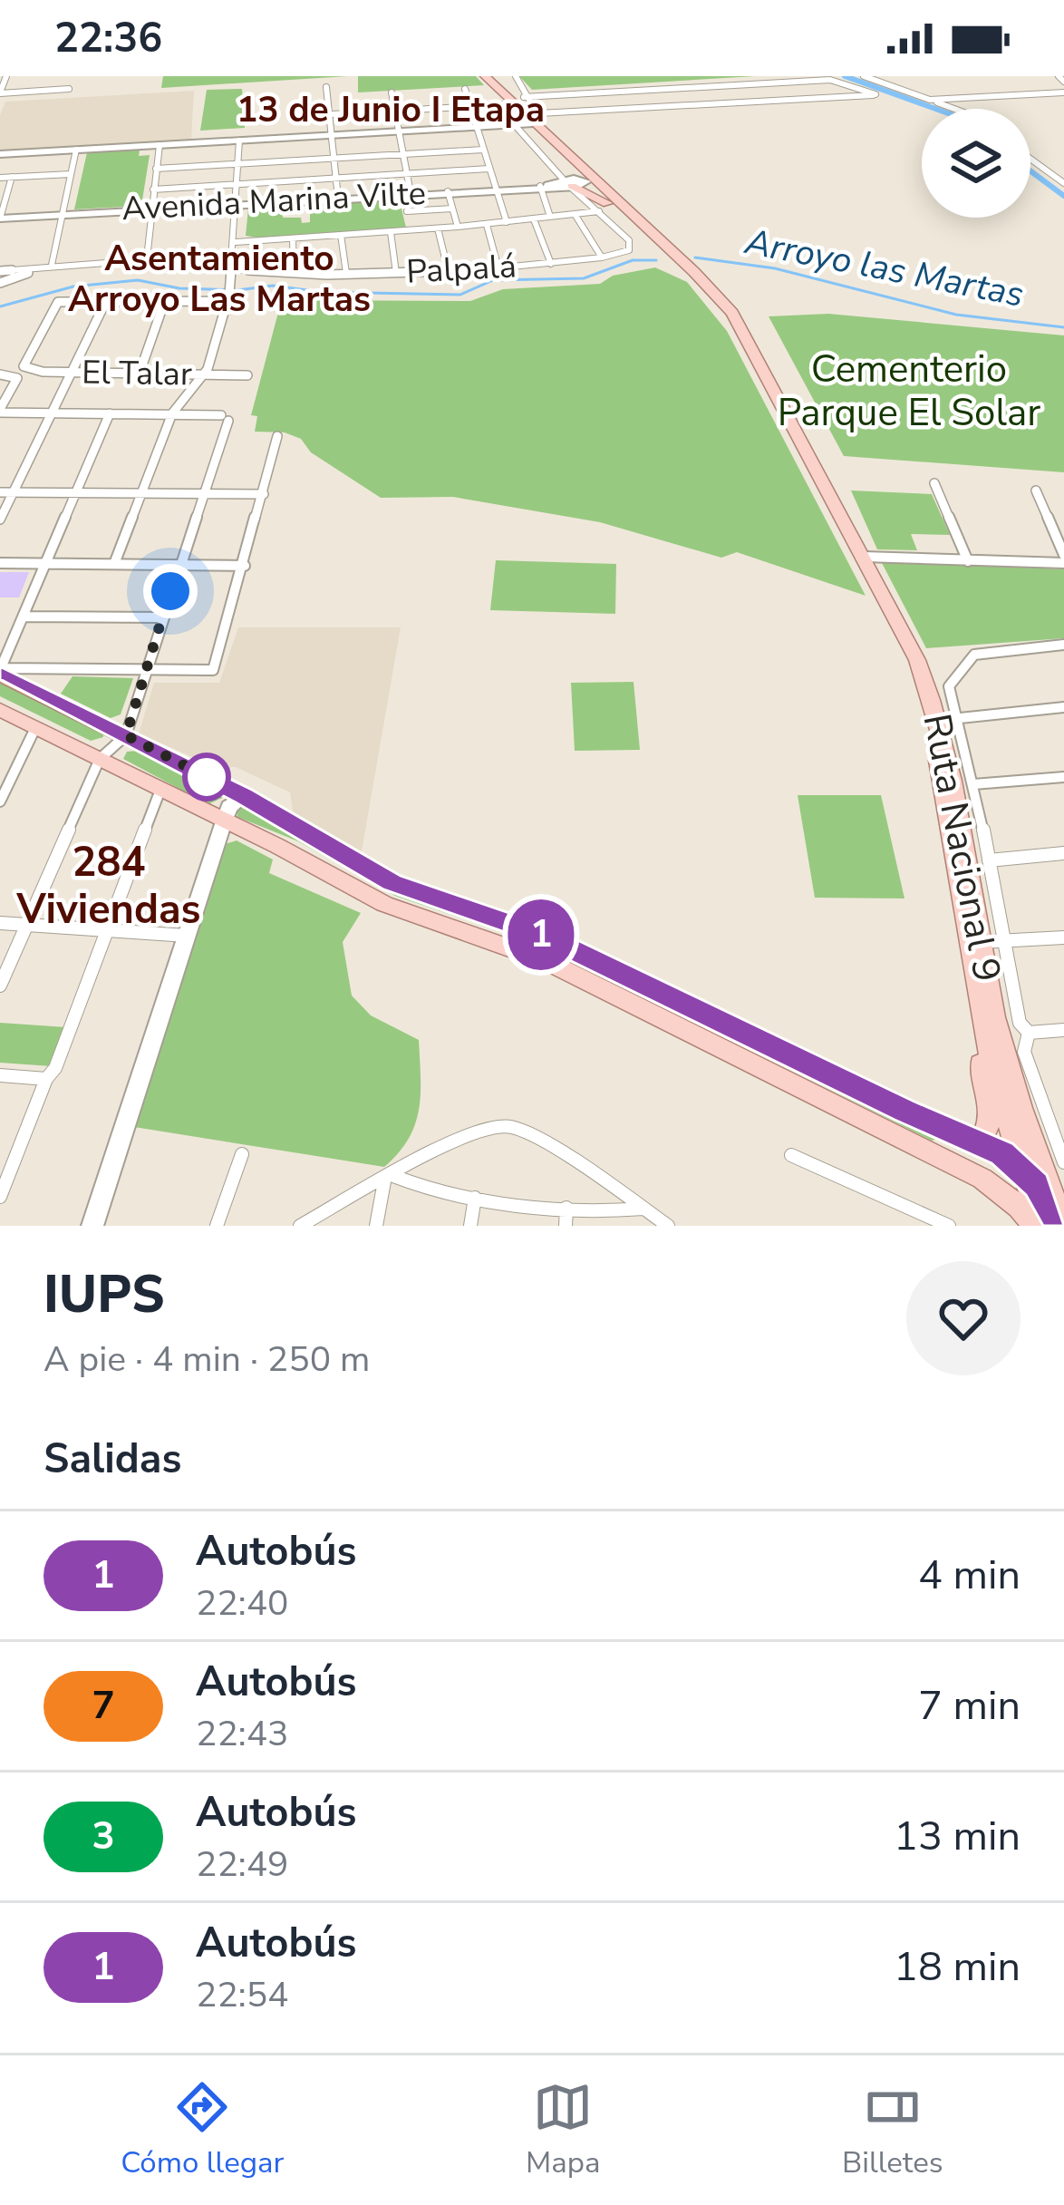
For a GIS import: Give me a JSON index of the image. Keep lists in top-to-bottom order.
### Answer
{
  "streets": {
    "main road": ["Ruta Nacional 9"],
    "street": ["Avenida Marina Vilte", "Palpalá", "El Talar"]
  },
  "crossings": [
    ["Palpalá", "Ruta Nacional 9"]
  ],
  "districts": ["13 de Junio I Etapa", "Asentamiento Arroyo Las Martas", "284 Viviendas"],
  "water": ["Arroyo las Martas"],
  "parks": ["Cementerio Parque El Solar"],
  "lines": ["bus line 1"],
  "page": {
    "status": "22:36",
    "on_map": "1",
    "heading": [
      ["IUPS", "A pie · 4 min · 250 m"],
      "Salidas"
    ],
    "list": [
      {
        "mark": "1",
        "name": "Autobús",
        "note": "22:40",
        "value": "4 min"
      },
      {
        "mark": "7",
        "name": "Autobús",
        "note": "22:43",
        "value": "7 min"
      },
      {
        "mark": "3",
        "name": "Autobús",
        "note": "22:49",
        "value": "13 min"
      },
      {
        "mark": "1",
        "name": "Autobús",
        "note": "22:54",
        "value": "18 min"
      }
    ],
    "tabs": ["Cómo llegar", "Mapa", "Billetes"]
  }
}
